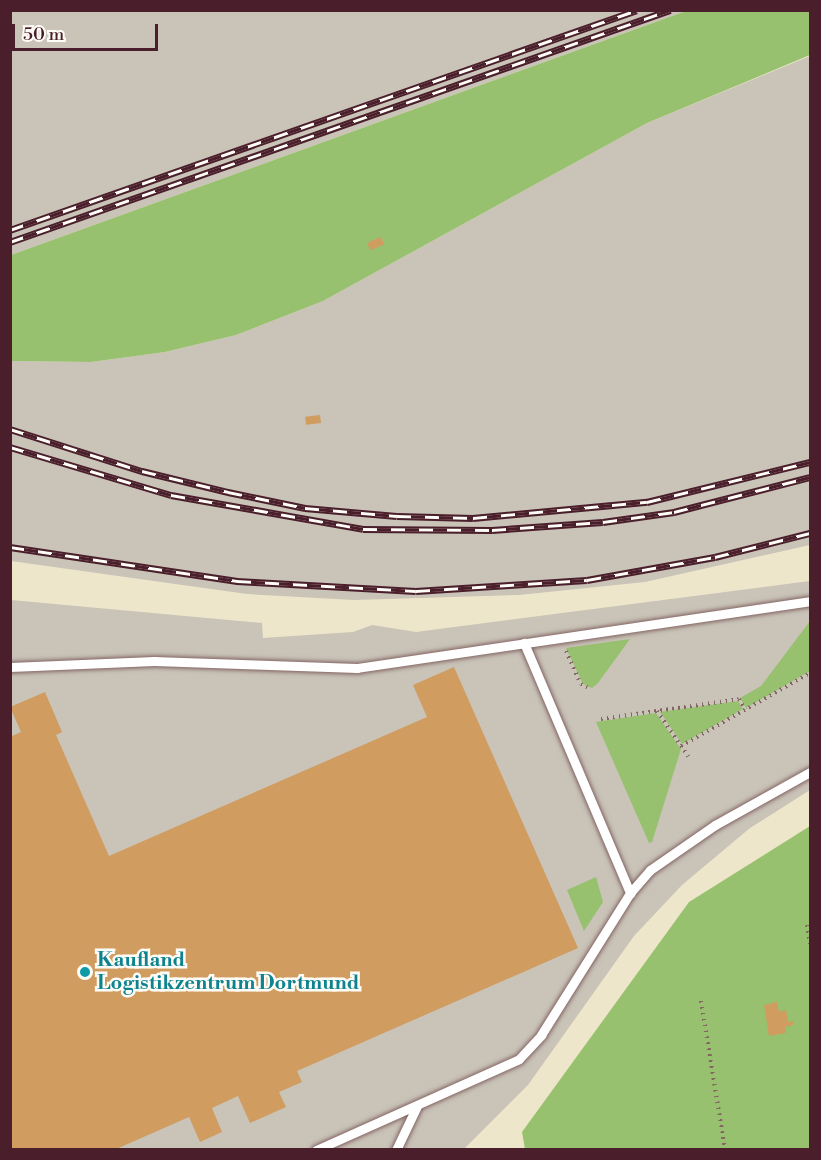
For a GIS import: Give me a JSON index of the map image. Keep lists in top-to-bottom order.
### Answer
{
  "places": ["Kaufland Logistikzentrum Dortmund"],
  "scale_bar": "50 m"
}
